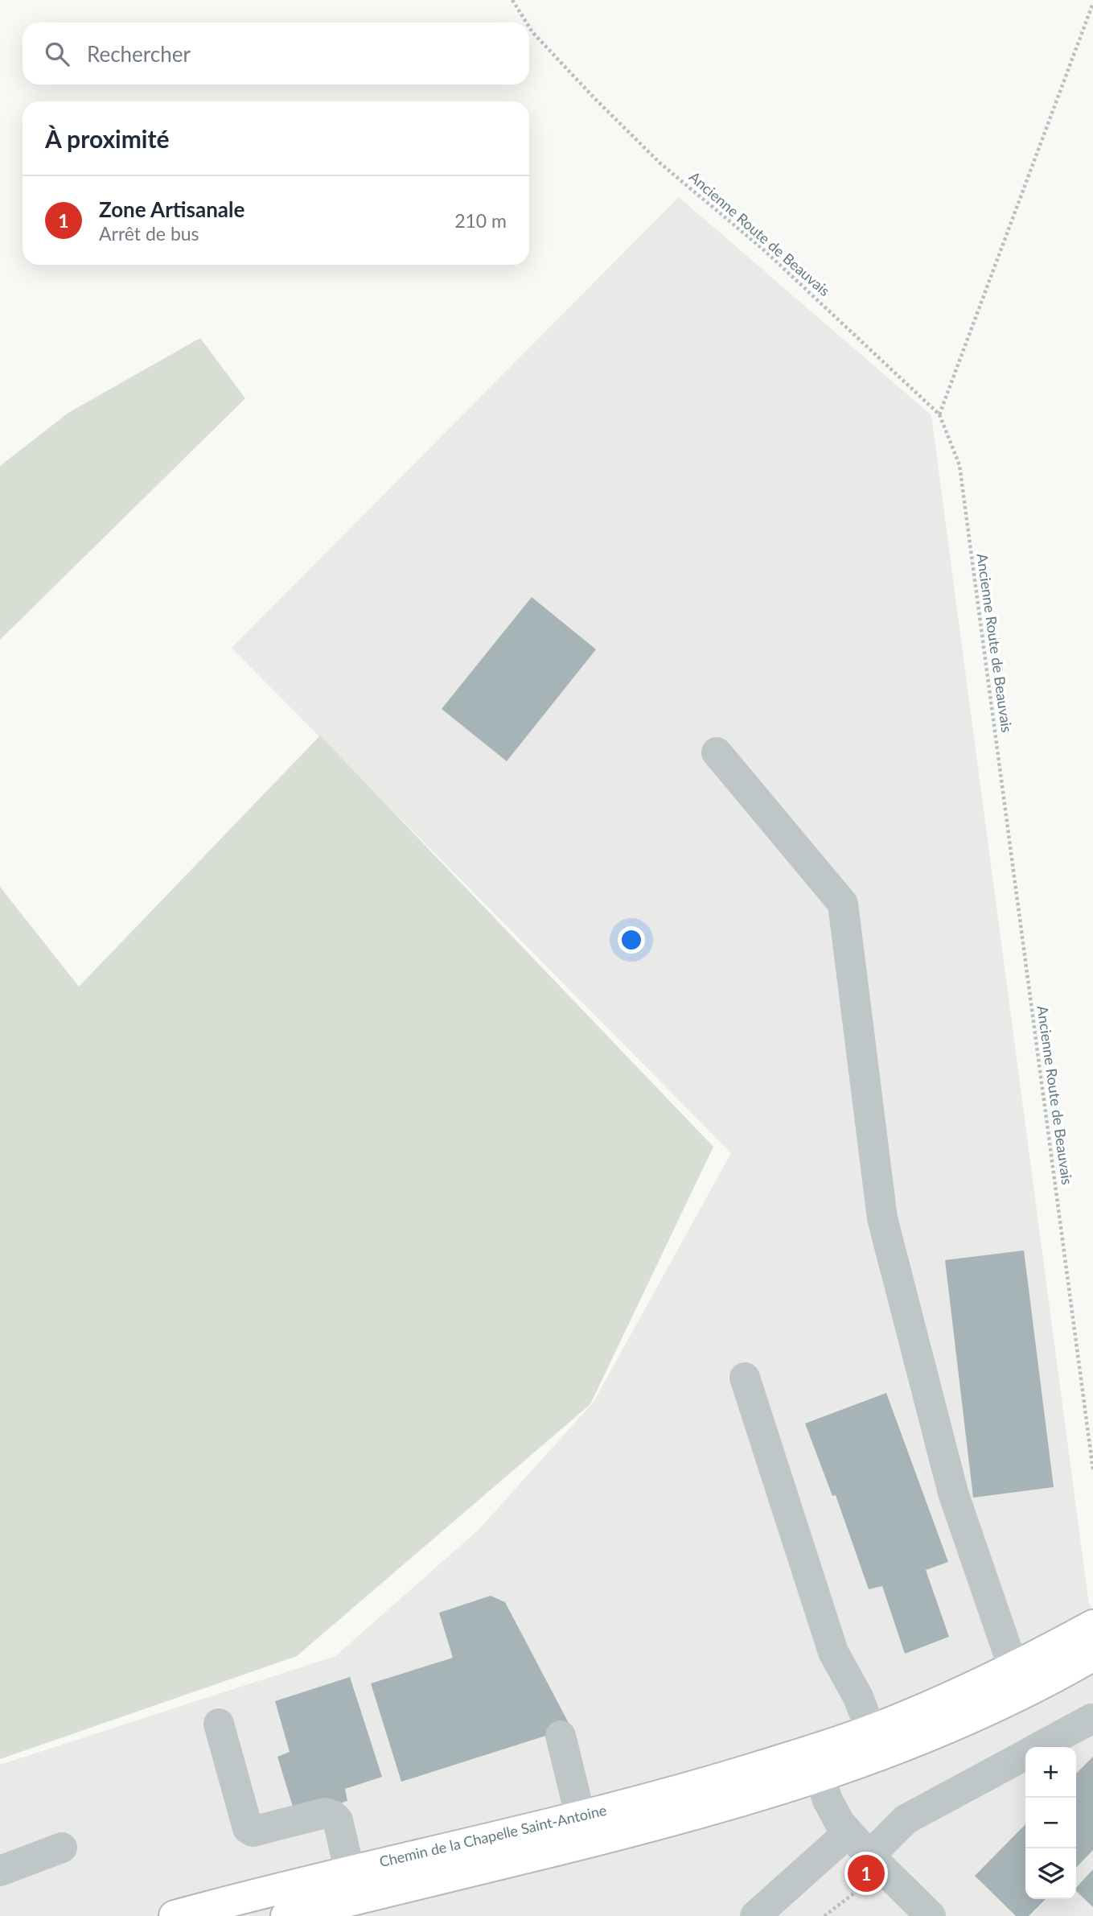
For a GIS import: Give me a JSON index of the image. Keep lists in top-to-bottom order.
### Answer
{
  "streets": {
    "main road": ["Chemin de la Chapelle Saint-Antoine"],
    "path": ["Ancienne Route de Beauvais"]
  },
  "page": {
    "search": "Rechercher",
    "heading": "À proximité",
    "list": [
      {
        "mark": "1",
        "name": "Zone Artisanale",
        "note": "Arrêt de bus",
        "value": "210 m"
      }
    ],
    "map_buttons": ["+", "−"],
    "pins": "1"
  }
}
